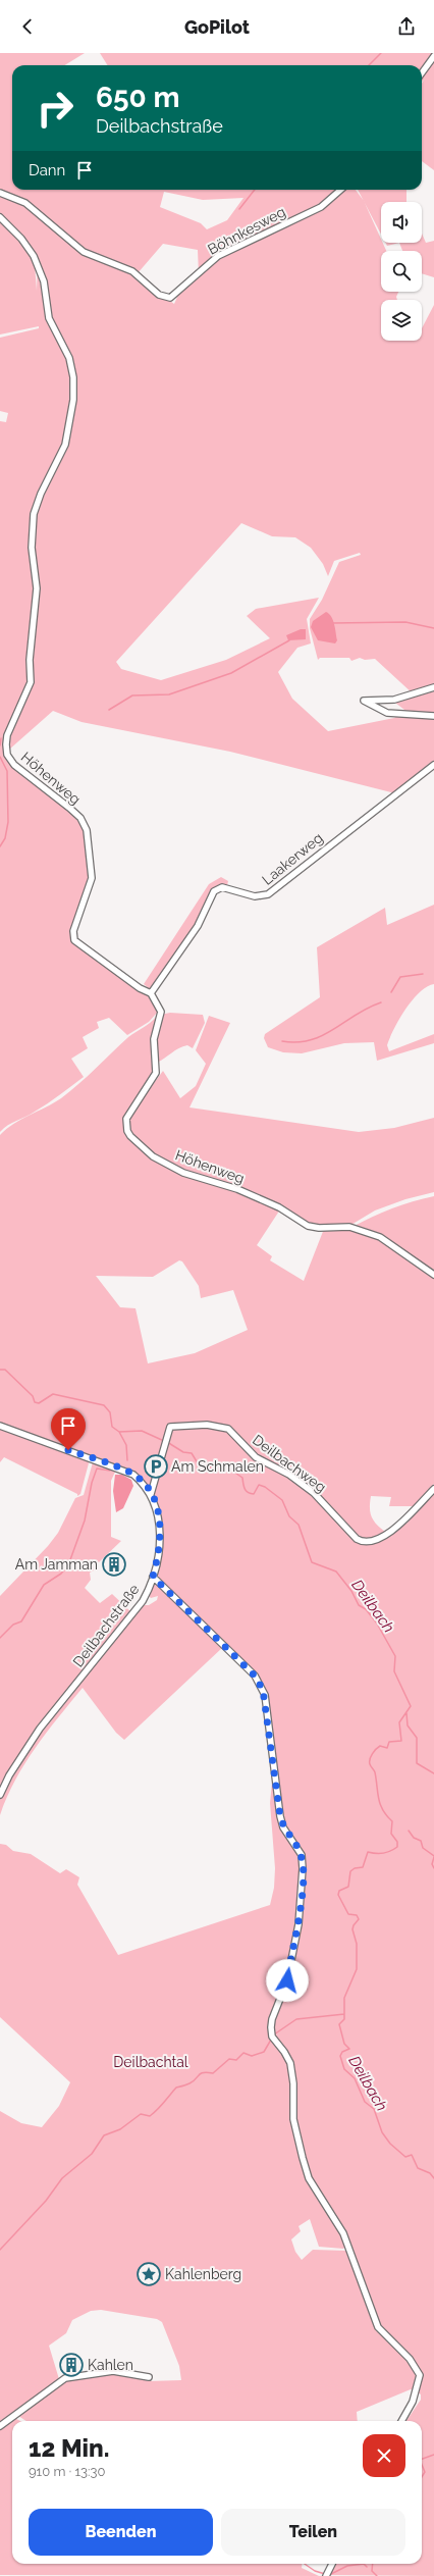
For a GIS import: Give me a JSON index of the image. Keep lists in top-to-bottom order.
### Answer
{
  "streets": {
    "street": [
      "Böhnkesweg",
      "Höhenweg",
      "Laakerweg",
      "Deilbachweg",
      "Deilbachstraße"
    ]
  },
  "crossings": [
    ["Höhenweg", "Laakerweg"],
    ["Deilbachweg", "Deilbachstraße"]
  ],
  "water": ["Deilbach"],
  "parks": ["Deilbachtal"],
  "places": {
    "parking": ["Am Schmalen"],
    "building": ["Am Jamman", "Kahlen"],
    "place": ["Kahlenberg"]
  },
  "page": {
    "header": "GoPilot",
    "turn": ["650 m", "Deilbachstraße"],
    "then": "Dann",
    "heading": ["12 Min.", "910 m · 13:30"],
    "buttons": ["Beenden", "Teilen"]
  }
}
